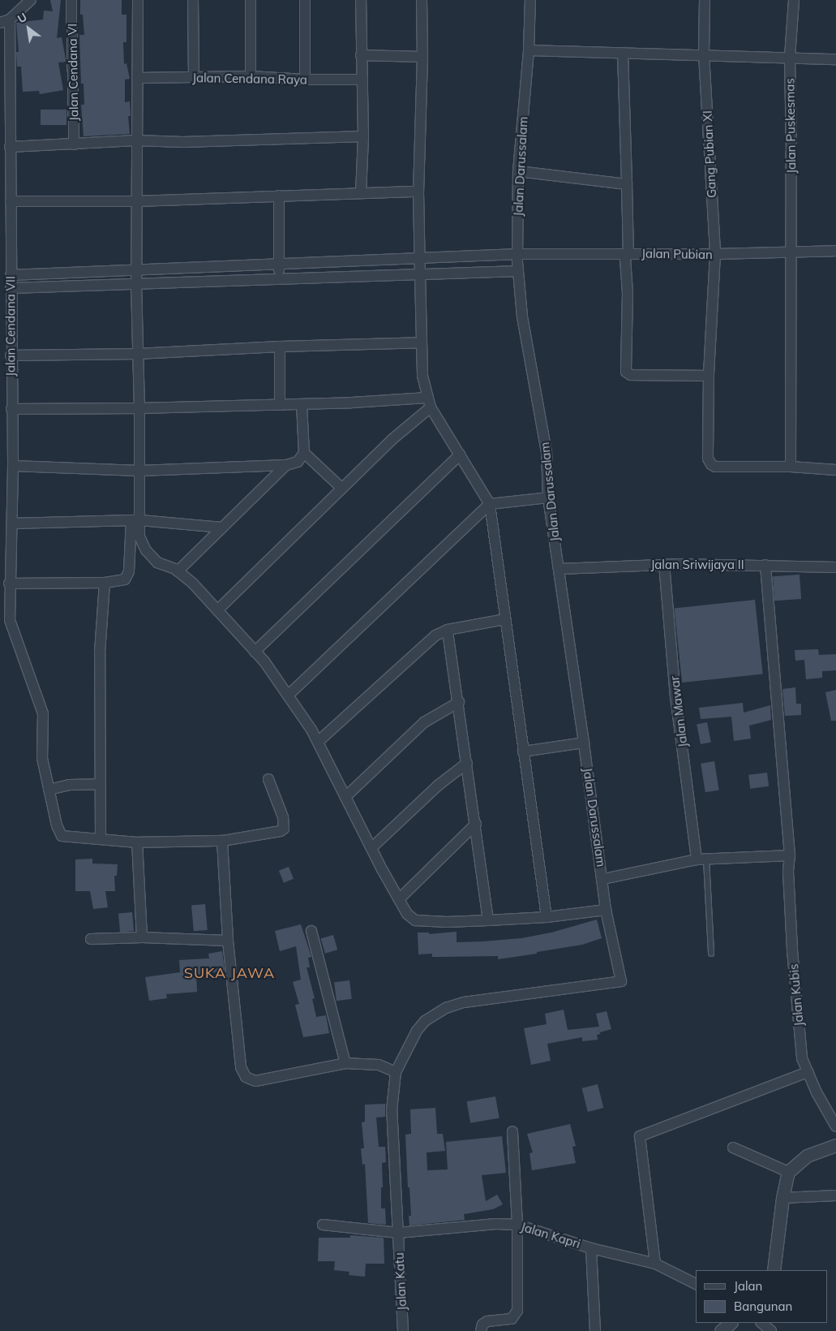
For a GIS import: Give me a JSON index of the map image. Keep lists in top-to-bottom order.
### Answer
{
  "streets": {
    "street": [
      "Jalan Cendana VI",
      "Jalan Cendana Raya",
      "Jalan Puskesmas",
      "Gang Pubian XI",
      "Jalan Darussalam",
      "Jalan Pubian",
      "Jalan Cendana VII",
      "Jalan Sriwijaya II",
      "Jalan Mawar",
      "Jalan Kubis",
      "Jalan Kapri",
      "Jalan Katu"
    ]
  },
  "crossings": [
    ["Jalan Puskesmas", "Gang Pubian XI"],
    ["Jalan Puskesmas", "Jalan Pubian"],
    ["Gang Pubian XI", "Jalan Pubian"],
    ["Jalan Darussalam", "Jalan Pubian"],
    ["Jalan Darussalam", "Jalan Sriwijaya II"],
    ["Jalan Darussalam", "Jalan Katu"],
    ["Jalan Pubian", "Jalan Cendana VII"],
    ["Jalan Sriwijaya II", "Jalan Mawar"],
    ["Jalan Sriwijaya II", "Jalan Kubis"],
    ["Jalan Kapri", "Jalan Katu"]
  ],
  "districts": ["SUKA JAWA"],
  "legend": ["Jalan", "Bangunan"],
  "north": "top left"
}
